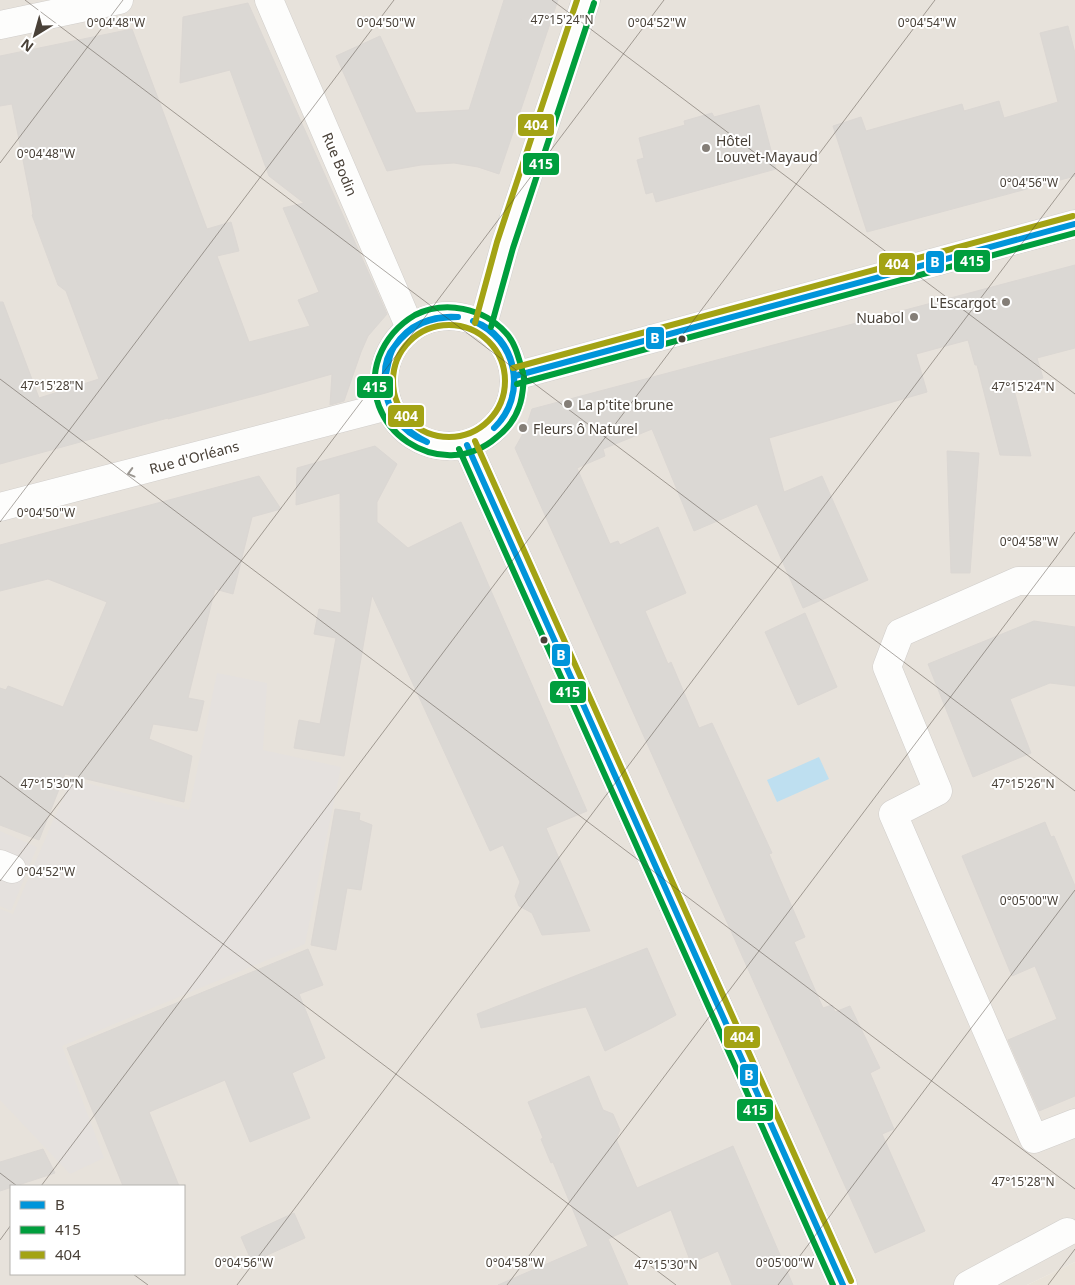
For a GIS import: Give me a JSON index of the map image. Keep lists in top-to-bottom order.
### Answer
{
  "streets": {
    "street": ["Rue Bodin", "Rue d'Orléans"]
  },
  "crossings": [
    ["Rue Bodin", "Rue d'Orléans"]
  ],
  "one_way": ["Rue d'Orléans"],
  "places": [
    "Hôtel Louvet-Mayaud",
    "L'Escargot",
    "Nuabol",
    "La p'tite brune",
    "Fleurs ô Naturel"
  ],
  "lines": ["transit line 404", "transit line 415", "transit line B"],
  "legend": ["B", "415", "404"],
  "north": "bottom left",
  "coordinates": [
    "47°15'24\"N",
    "0°04'48\"W",
    "0°04'50\"W",
    "0°04'52\"W",
    "0°04'54\"W",
    "0°04'56\"W",
    "47°15'28\"N",
    "0°04'58\"W",
    "47°15'30\"N",
    "47°15'26\"N",
    "0°05'00\"W"
  ]
}
